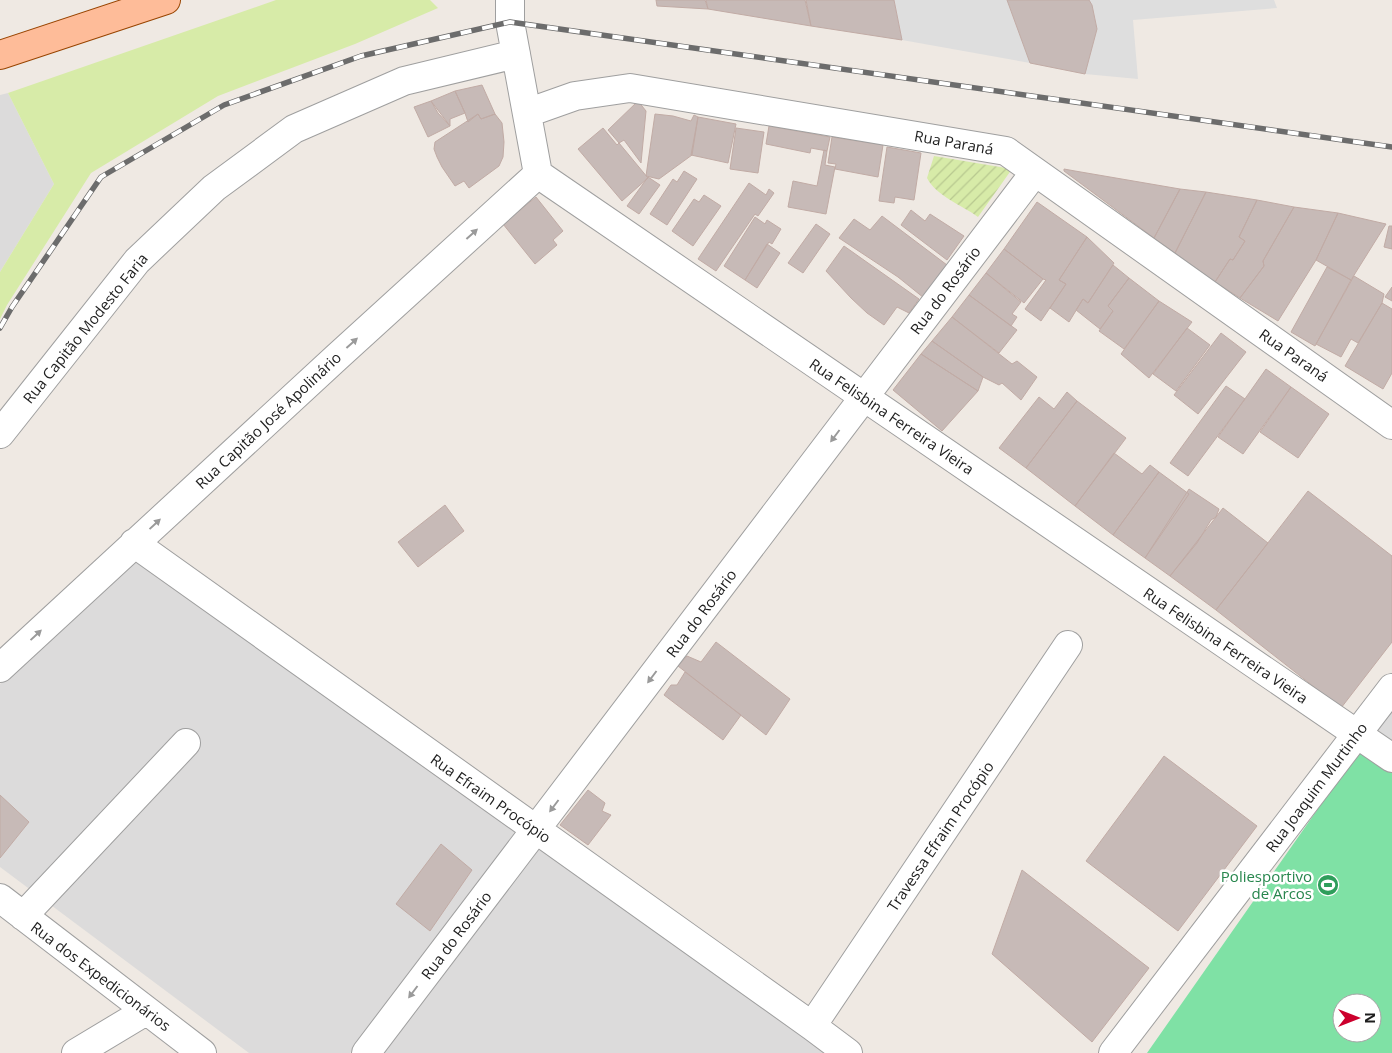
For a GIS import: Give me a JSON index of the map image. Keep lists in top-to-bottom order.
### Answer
{
  "streets": {
    "street": [
      "Rua Paraná",
      "Rua do Rosário",
      "Rua Capitão Modesto Faria",
      "Rua Felisbina Ferreira Vieira",
      "Rua Capitão José Apolinário",
      "Rua Joaquim Murtinho",
      "Rua Efraim Procópio",
      "Travessa Efraim Procópio",
      "Rua dos Expedicionários"
    ]
  },
  "crossings": [
    ["Rua Paraná", "Rua do Rosário"],
    ["Rua do Rosário", "Rua Felisbina Ferreira Vieira"],
    ["Rua do Rosário", "Rua Efraim Procópio"],
    ["Rua Felisbina Ferreira Vieira", "Rua Capitão José Apolinário"],
    ["Rua Felisbina Ferreira Vieira", "Rua Joaquim Murtinho"],
    ["Rua Capitão José Apolinário", "Rua Efraim Procópio"],
    ["Rua Efraim Procópio", "Travessa Efraim Procópio"]
  ],
  "one_way": ["Rua do Rosário", "Rua Capitão José Apolinário"],
  "places": {
    "sports": ["Poliesportivo de Arcos"]
  },
  "north": "right"
}
